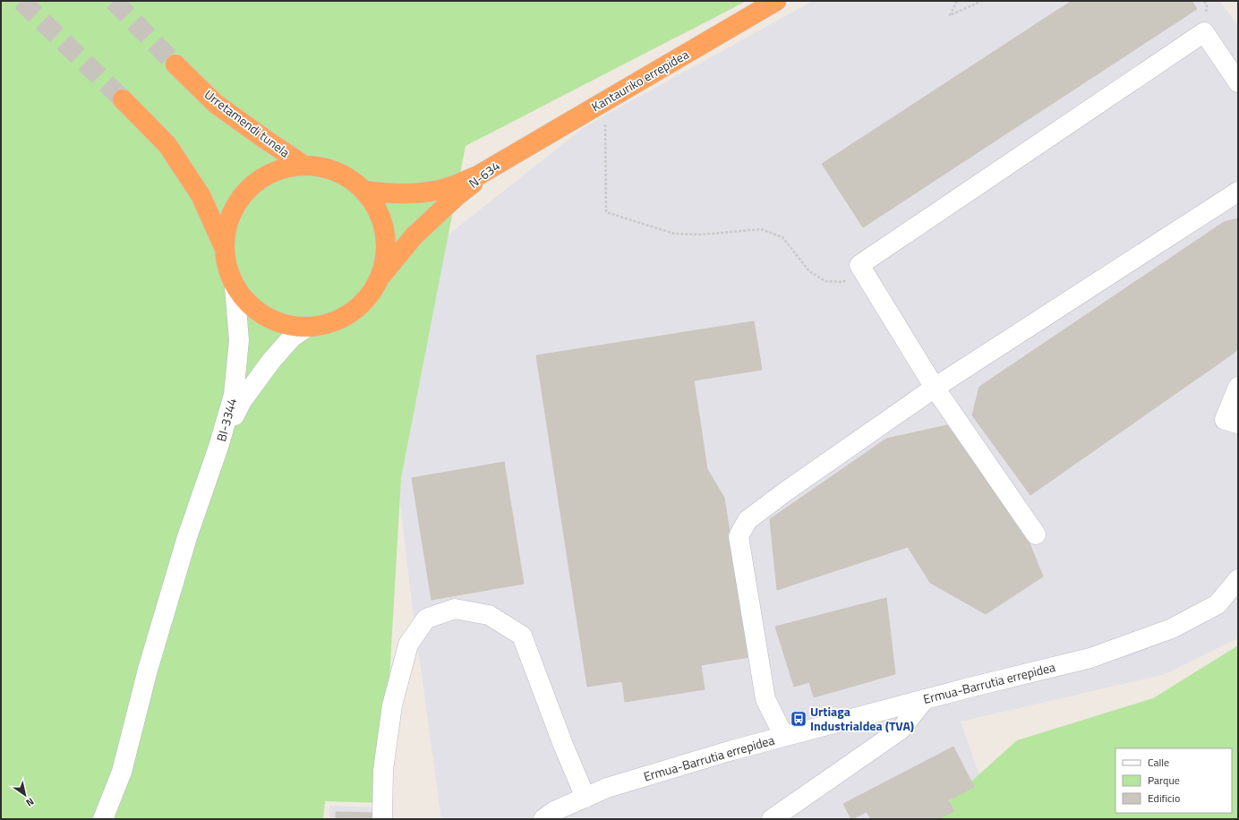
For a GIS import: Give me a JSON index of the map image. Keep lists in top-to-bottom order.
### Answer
{
  "streets": {
    "highway": ["Kantauriko errepidea", "Urretamendi tunela", "N-634"],
    "street": ["BI-3344", "Ermua-Barrutia errepidea"]
  },
  "crossings": [
    ["Kantauriko errepidea", "N-634"]
  ],
  "places": {
    "bus stop": ["Urtiaga Industrialdea (TVA)"]
  },
  "legend": ["Calle", "Parque", "Edificio"],
  "north": "bottom right"
}
